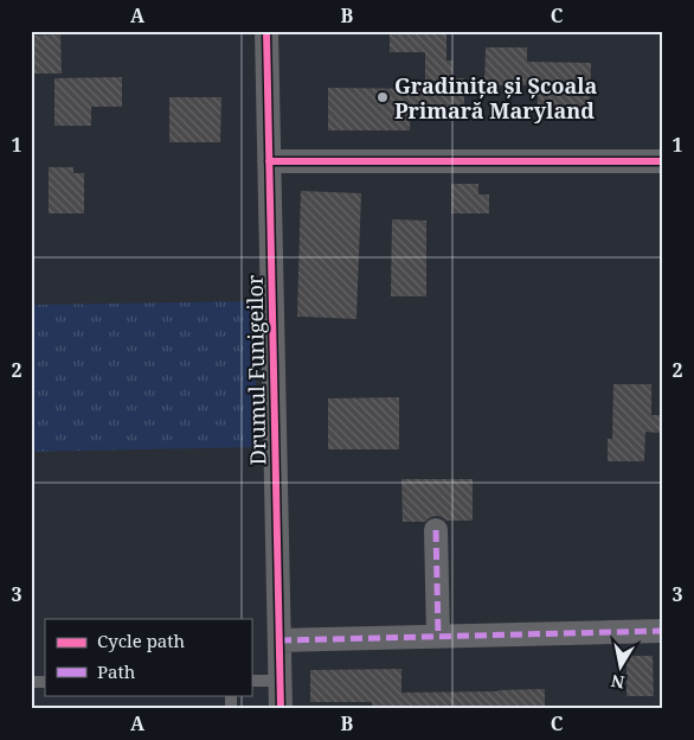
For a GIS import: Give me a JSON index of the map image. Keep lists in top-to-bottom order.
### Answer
{
  "streets": {
    "street": ["Drumul Funigeilor"]
  },
  "places": ["Gradinița și Școala Primară Maryland"],
  "legend": ["Cycle path", "Path"],
  "north": "bottom",
  "grid": {
    "columns": ["A", "B", "C"],
    "rows": ["1", "2", "3"]
  }
}
